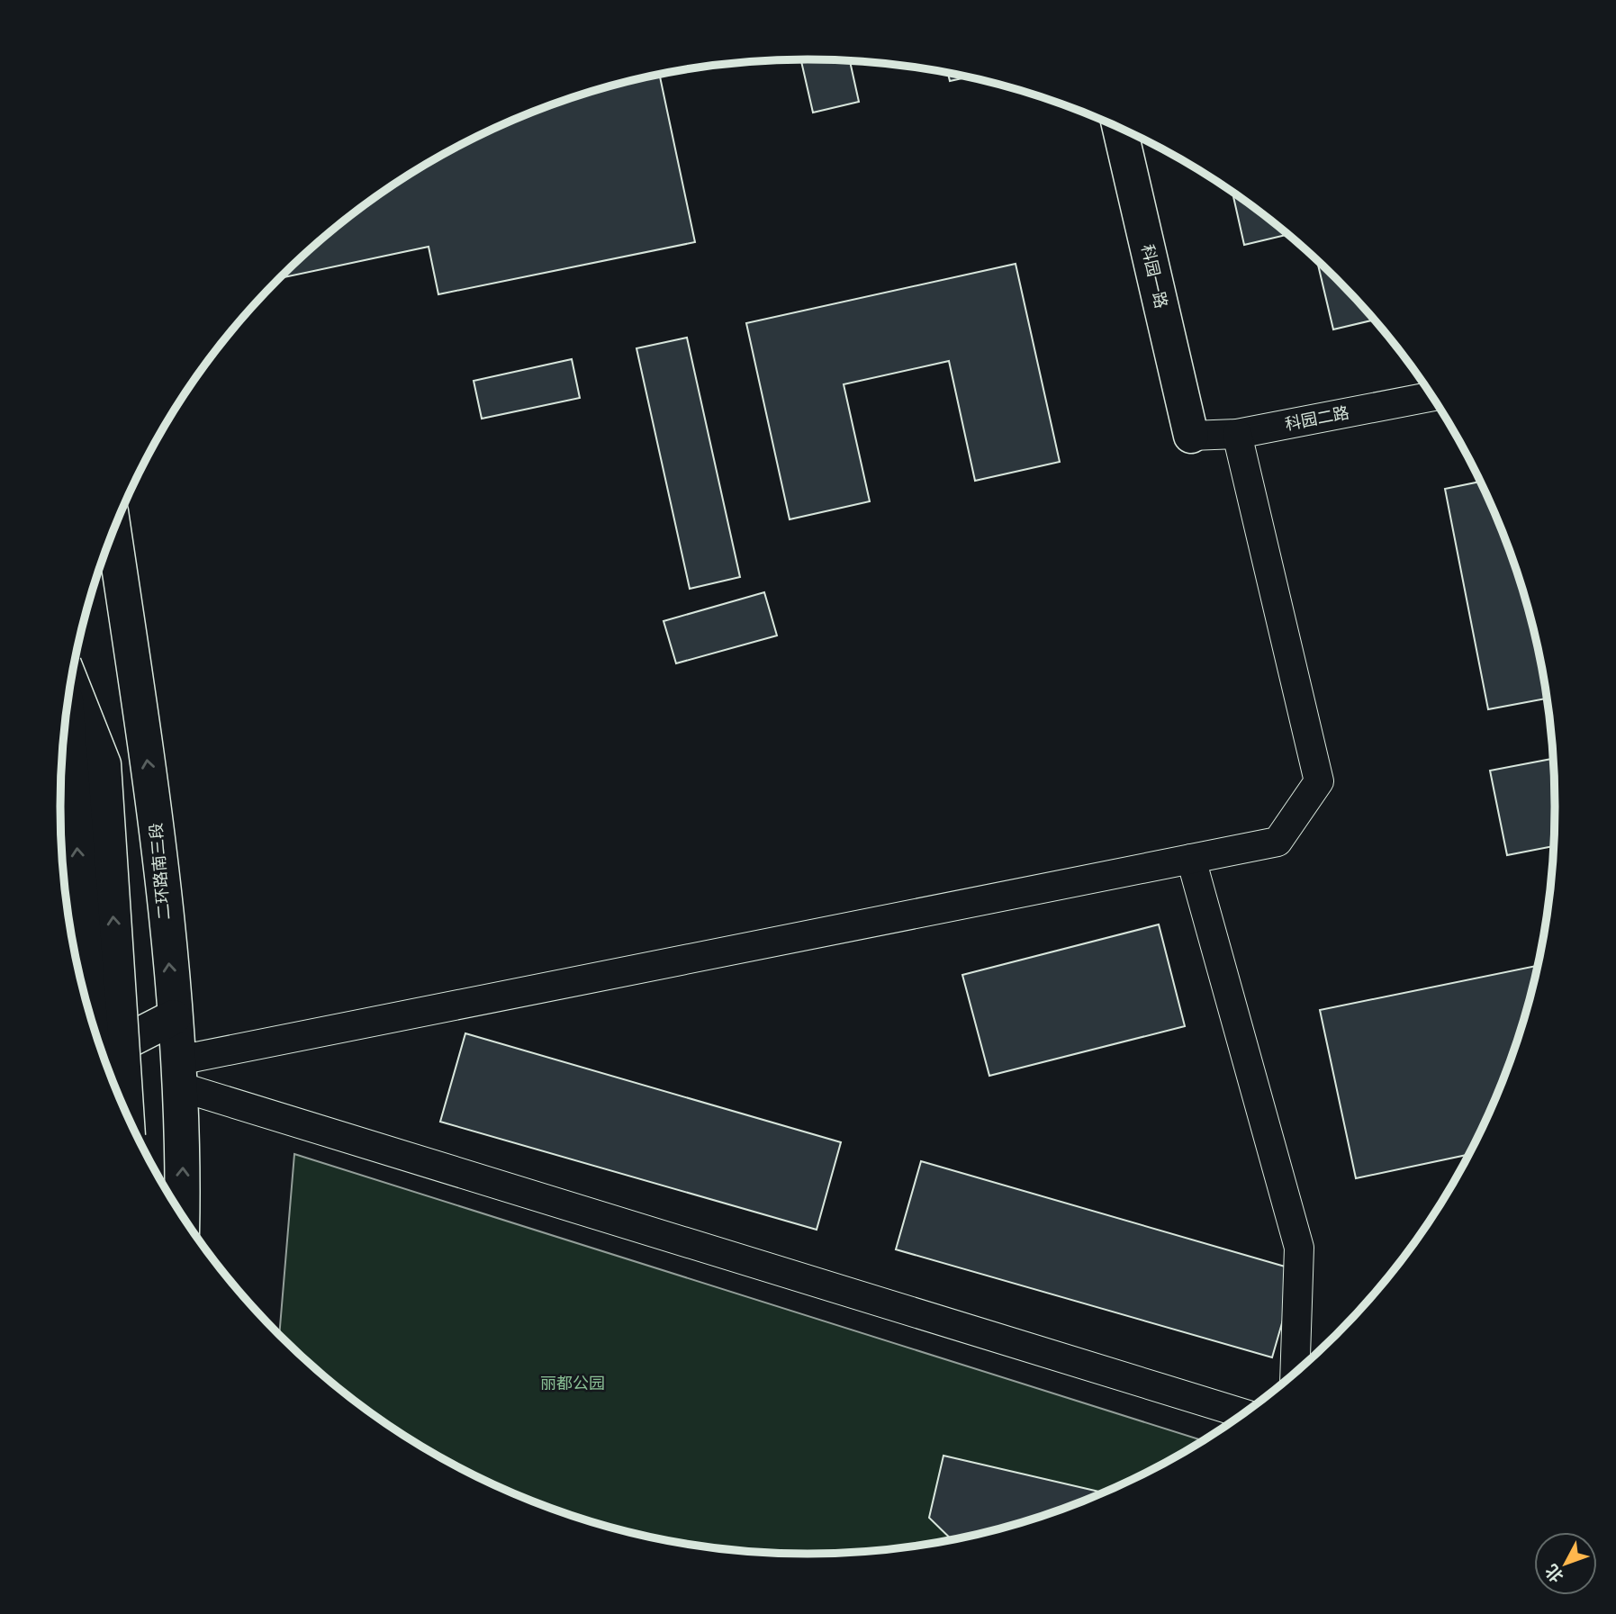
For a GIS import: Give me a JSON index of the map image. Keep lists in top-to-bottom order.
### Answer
{
  "streets": {
    "main road": ["科园一路", "二环路南三段"],
    "street": ["科园二路"]
  },
  "crossings": [
    ["科园一路", "科园二路"]
  ],
  "parks": ["丽都公园"],
  "north": "bottom left"
}
